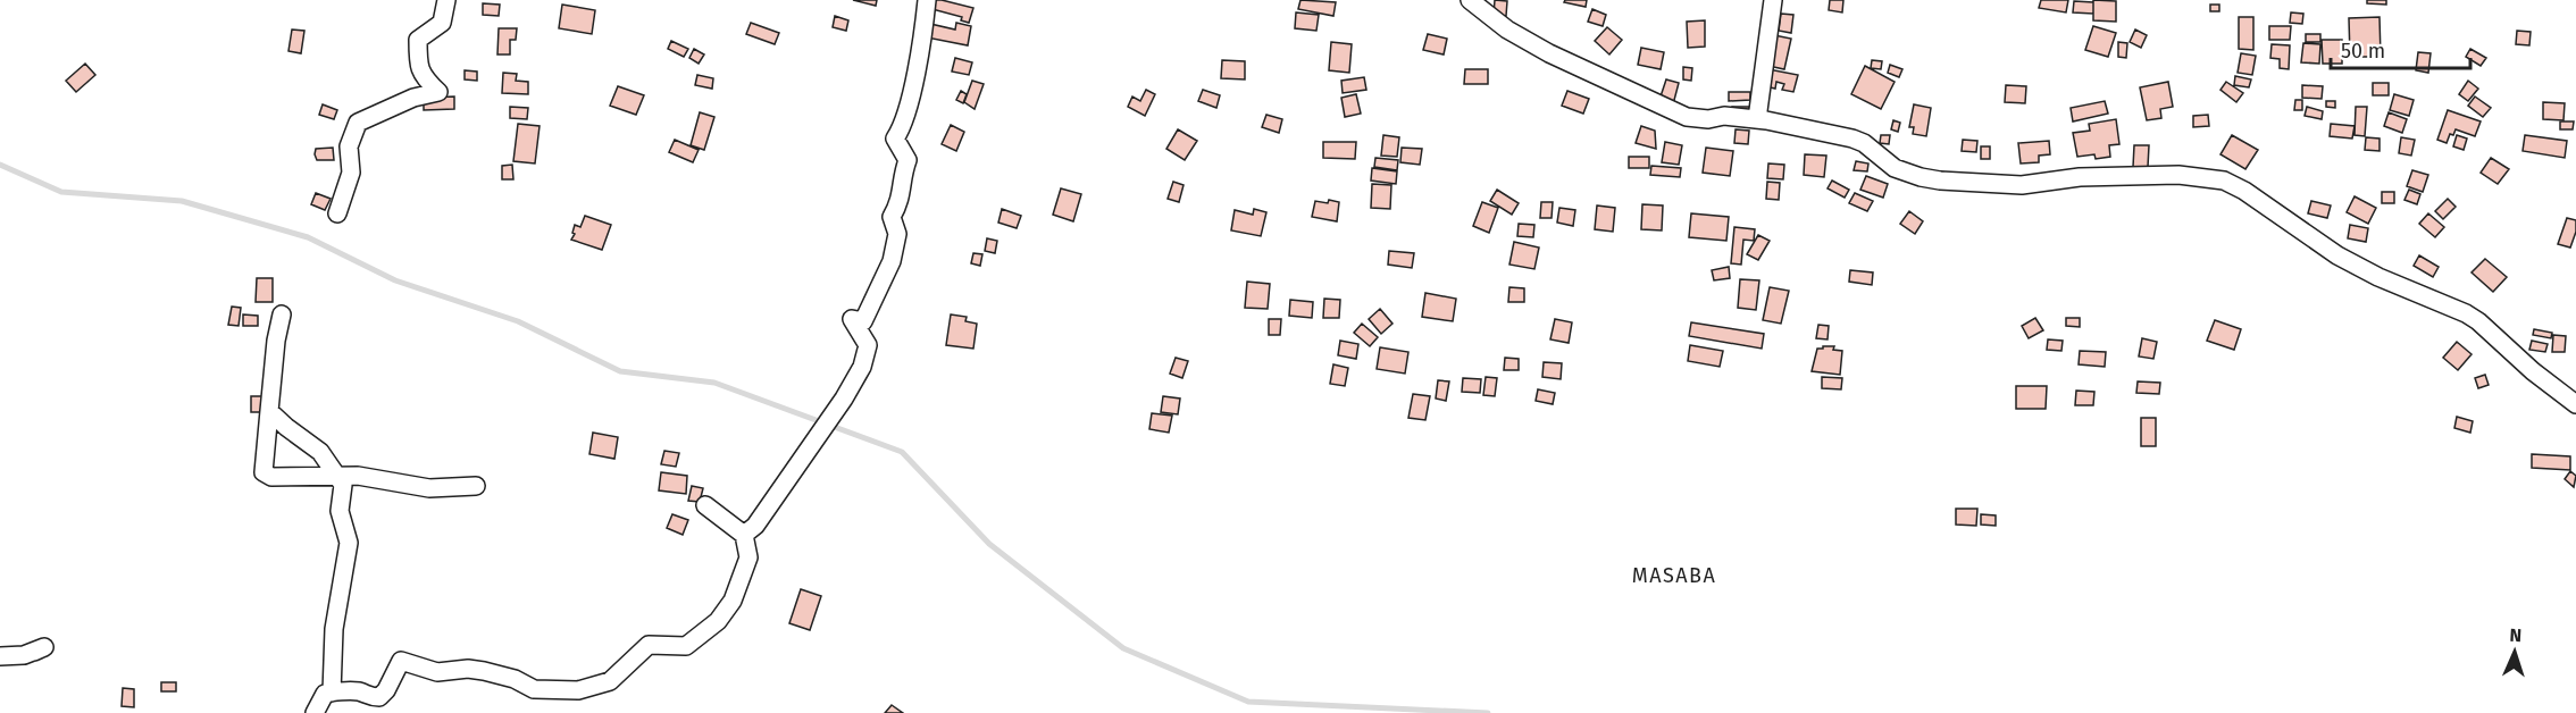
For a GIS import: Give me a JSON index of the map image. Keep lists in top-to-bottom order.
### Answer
{
  "districts": ["MASABA"],
  "scale_bar": "50 m",
  "north": "top"
}
